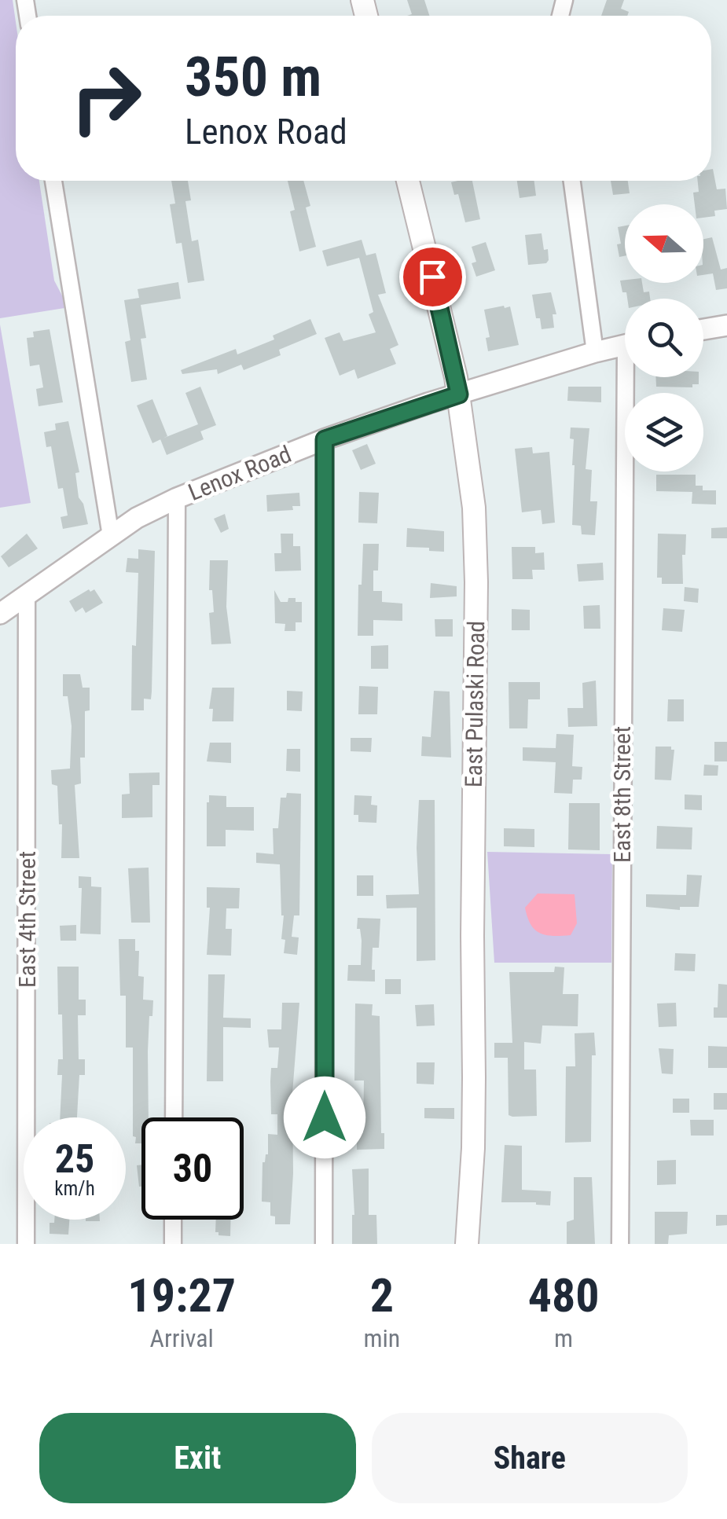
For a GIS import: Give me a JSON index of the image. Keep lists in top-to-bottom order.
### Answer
{
  "streets": {
    "main road": ["East Pulaski Road"],
    "street": ["Lenox Road", "East 8th Street", "East 4th Street"]
  },
  "crossings": [
    ["Lenox Road", "East Pulaski Road"],
    ["Lenox Road", "East 4th Street"]
  ],
  "north": "left",
  "page": {
    "turn": ["350 m", "Lenox Road"],
    "speed": "25 km/h",
    "limit": "30",
    "eta": [
      "19:27",
      "Arrival",
      "2",
      "min",
      "480",
      "m"
    ],
    "buttons": ["Exit", "Share"]
  }
}
